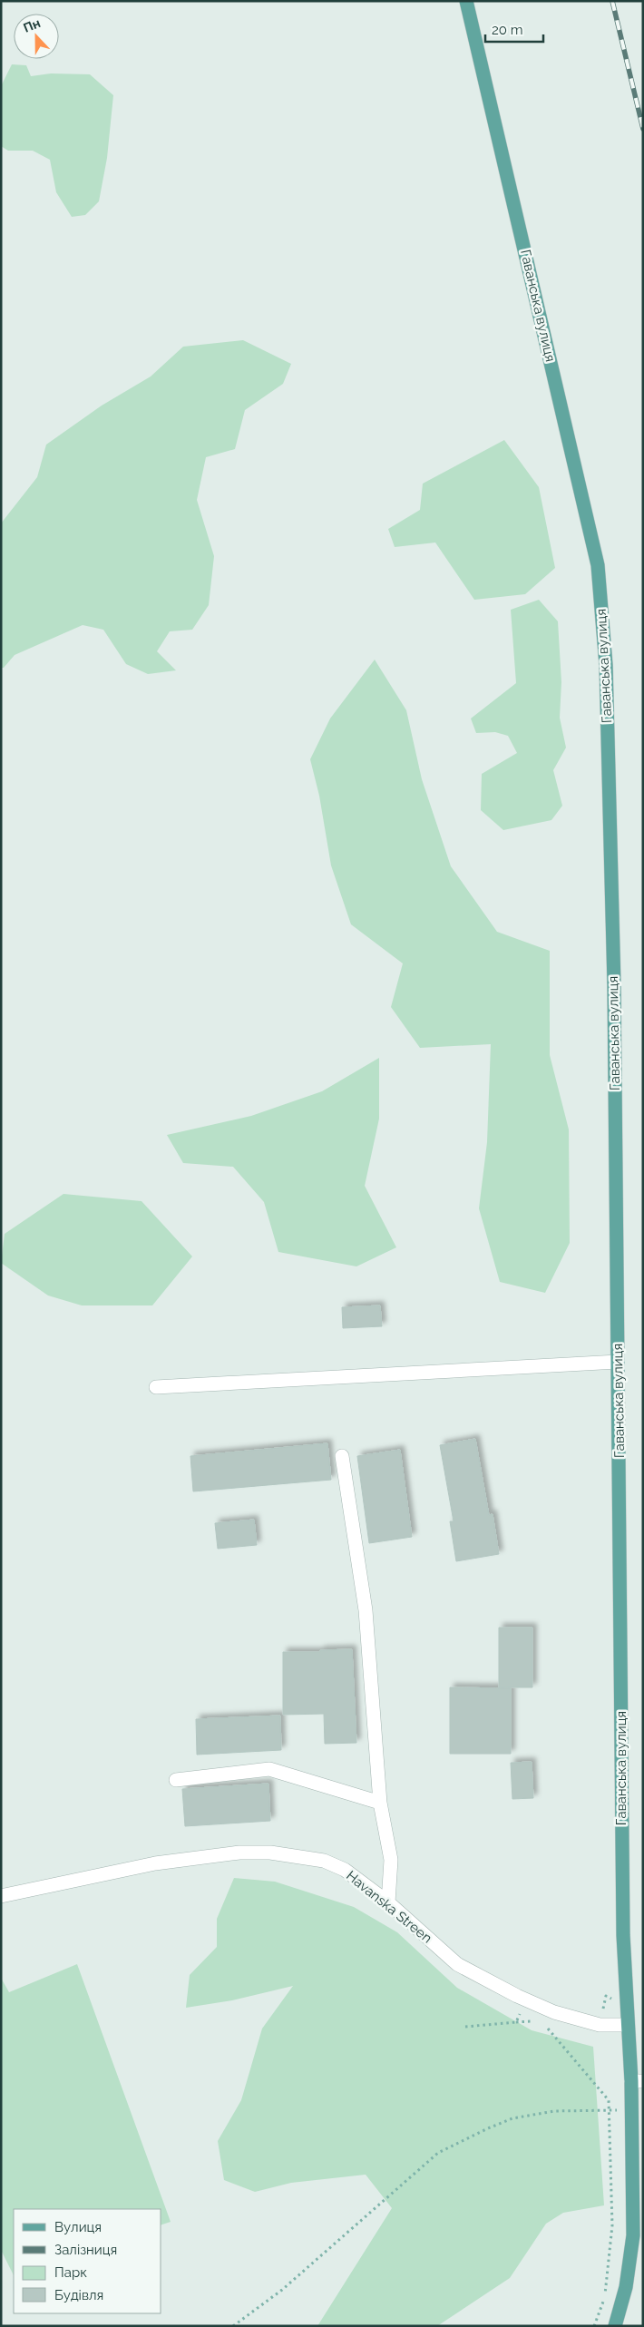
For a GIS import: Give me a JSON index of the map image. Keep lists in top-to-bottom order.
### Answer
{
  "streets": {
    "main road": ["Гаванська вулиця"],
    "lane": ["Havanska Streen"]
  },
  "crossings": [
    ["Гаванська вулиця", "Havanska Streen"]
  ],
  "legend": [
    "Вулиця",
    "Залізниця",
    "Парк",
    "Будівля"
  ],
  "scale_bar": "20 m",
  "north": "top"
}
